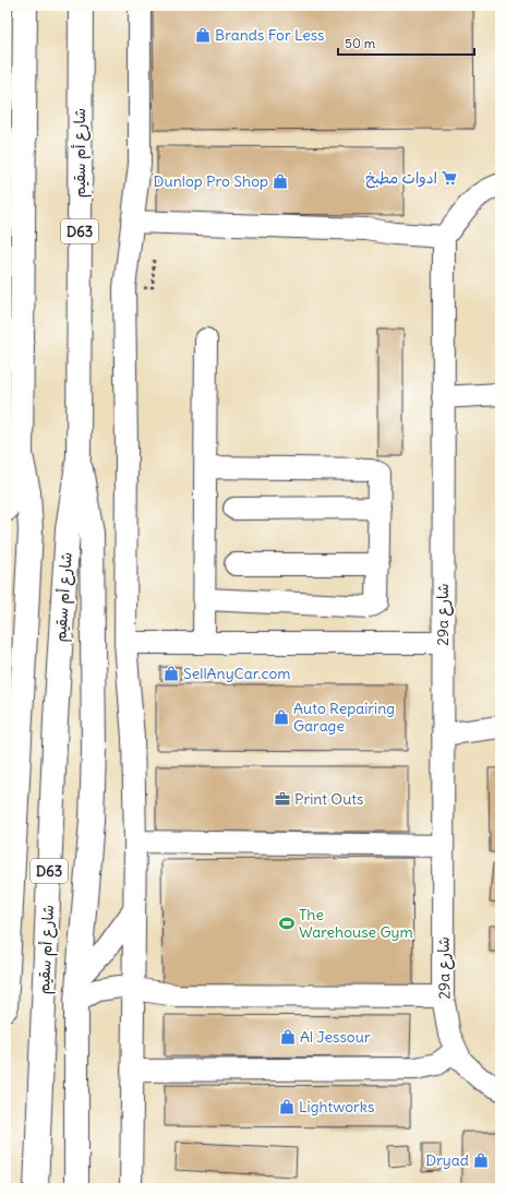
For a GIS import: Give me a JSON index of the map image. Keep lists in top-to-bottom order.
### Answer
{
  "streets": {
    "main road": ["شارع أم سقيم", "D63"],
    "street": ["29a شارع"]
  },
  "places": {
    "shop": [
      "Brands For Less",
      "Dunlop Pro Shop",
      "SellAnyCar.com",
      "Auto Repairing Garage",
      "Al Jessour",
      "Lightworks",
      "Dryad"
    ],
    "supermarket": ["ادوات مطبخ"],
    "office": ["Print Outs"],
    "sports": ["The Warehouse Gym"]
  },
  "scale_bar": "50 m"
}
